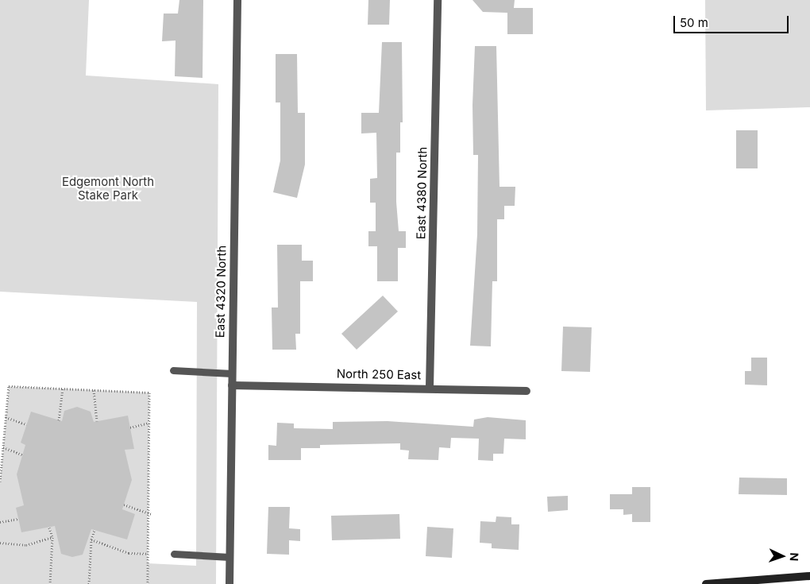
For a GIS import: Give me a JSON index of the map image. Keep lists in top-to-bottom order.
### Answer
{
  "streets": {
    "street": ["East 4380 North", "East 4320 North", "North 250 East"]
  },
  "crossings": [
    ["East 4380 North", "North 250 East"],
    ["East 4320 North", "North 250 East"]
  ],
  "parks": ["Edgemont North Stake Park"],
  "scale_bar": "50 m",
  "north": "right"
}
